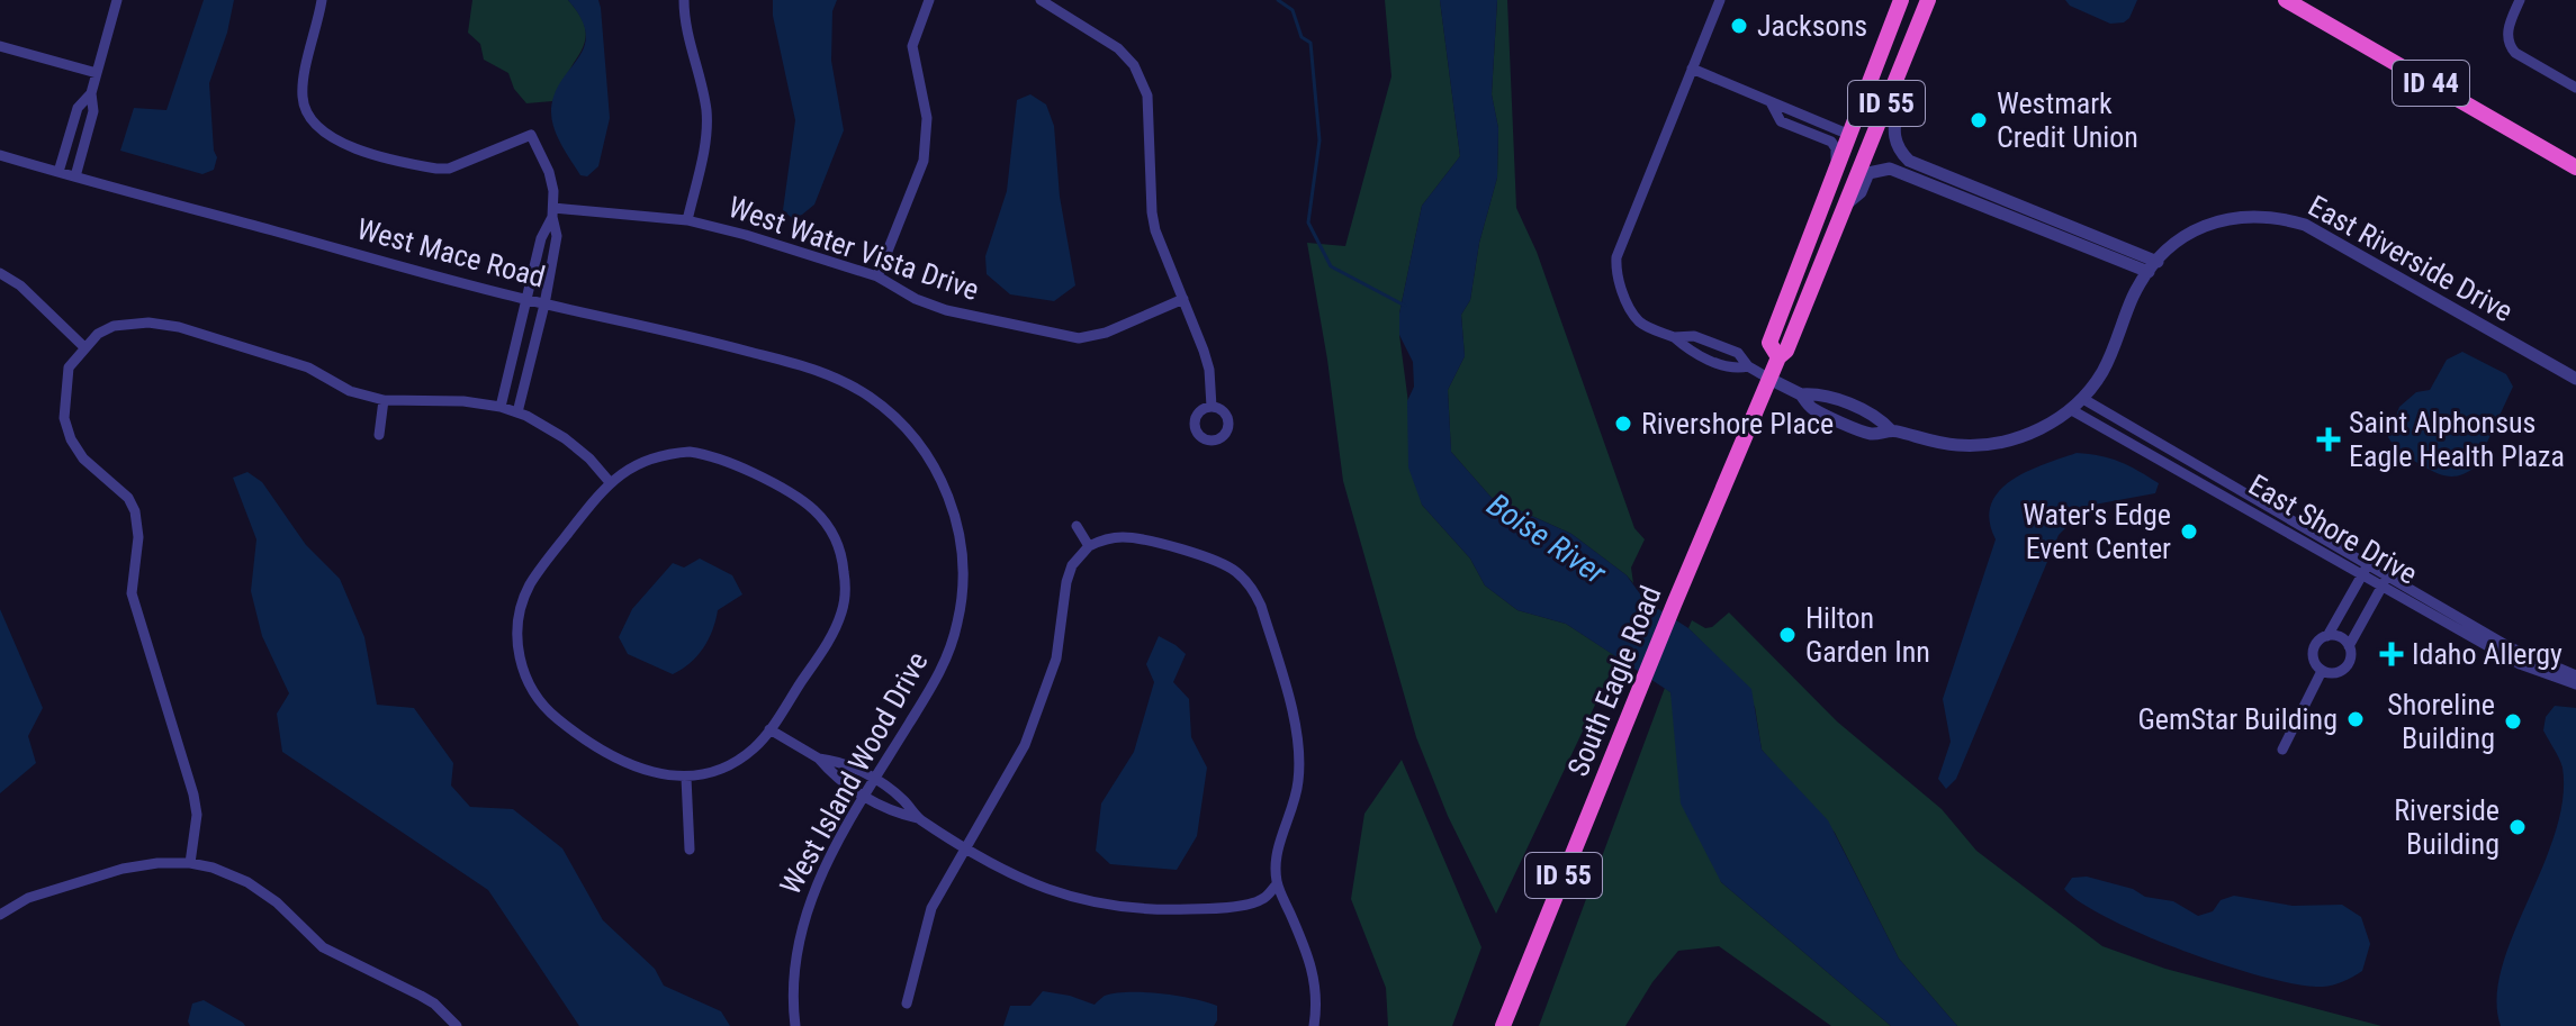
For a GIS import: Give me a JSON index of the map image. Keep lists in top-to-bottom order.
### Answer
{
  "streets": {
    "highway": ["ID 44", "ID 55", "South Eagle Road"],
    "street": [
      "West Water Vista Drive",
      "West Mace Road",
      "East Riverside Drive",
      "East Shore Drive",
      "West Island Wood Drive"
    ]
  },
  "crossings": [
    ["West Mace Road", "West Island Wood Drive"],
    ["East Riverside Drive", "East Shore Drive"],
    ["East Riverside Drive", "South Eagle Road"]
  ],
  "water": ["Boise River"],
  "places": {
    "other": [
      "Jacksons",
      "Westmark Credit Union",
      "Rivershore Place",
      "Water's Edge Event Center",
      "Hilton Garden Inn",
      "GemStar Building",
      "Shoreline Building",
      "Riverside Building"
    ],
    "health": ["Saint Alphonsus Eagle Health Plaza", "Idaho Allergy"]
  }
}
